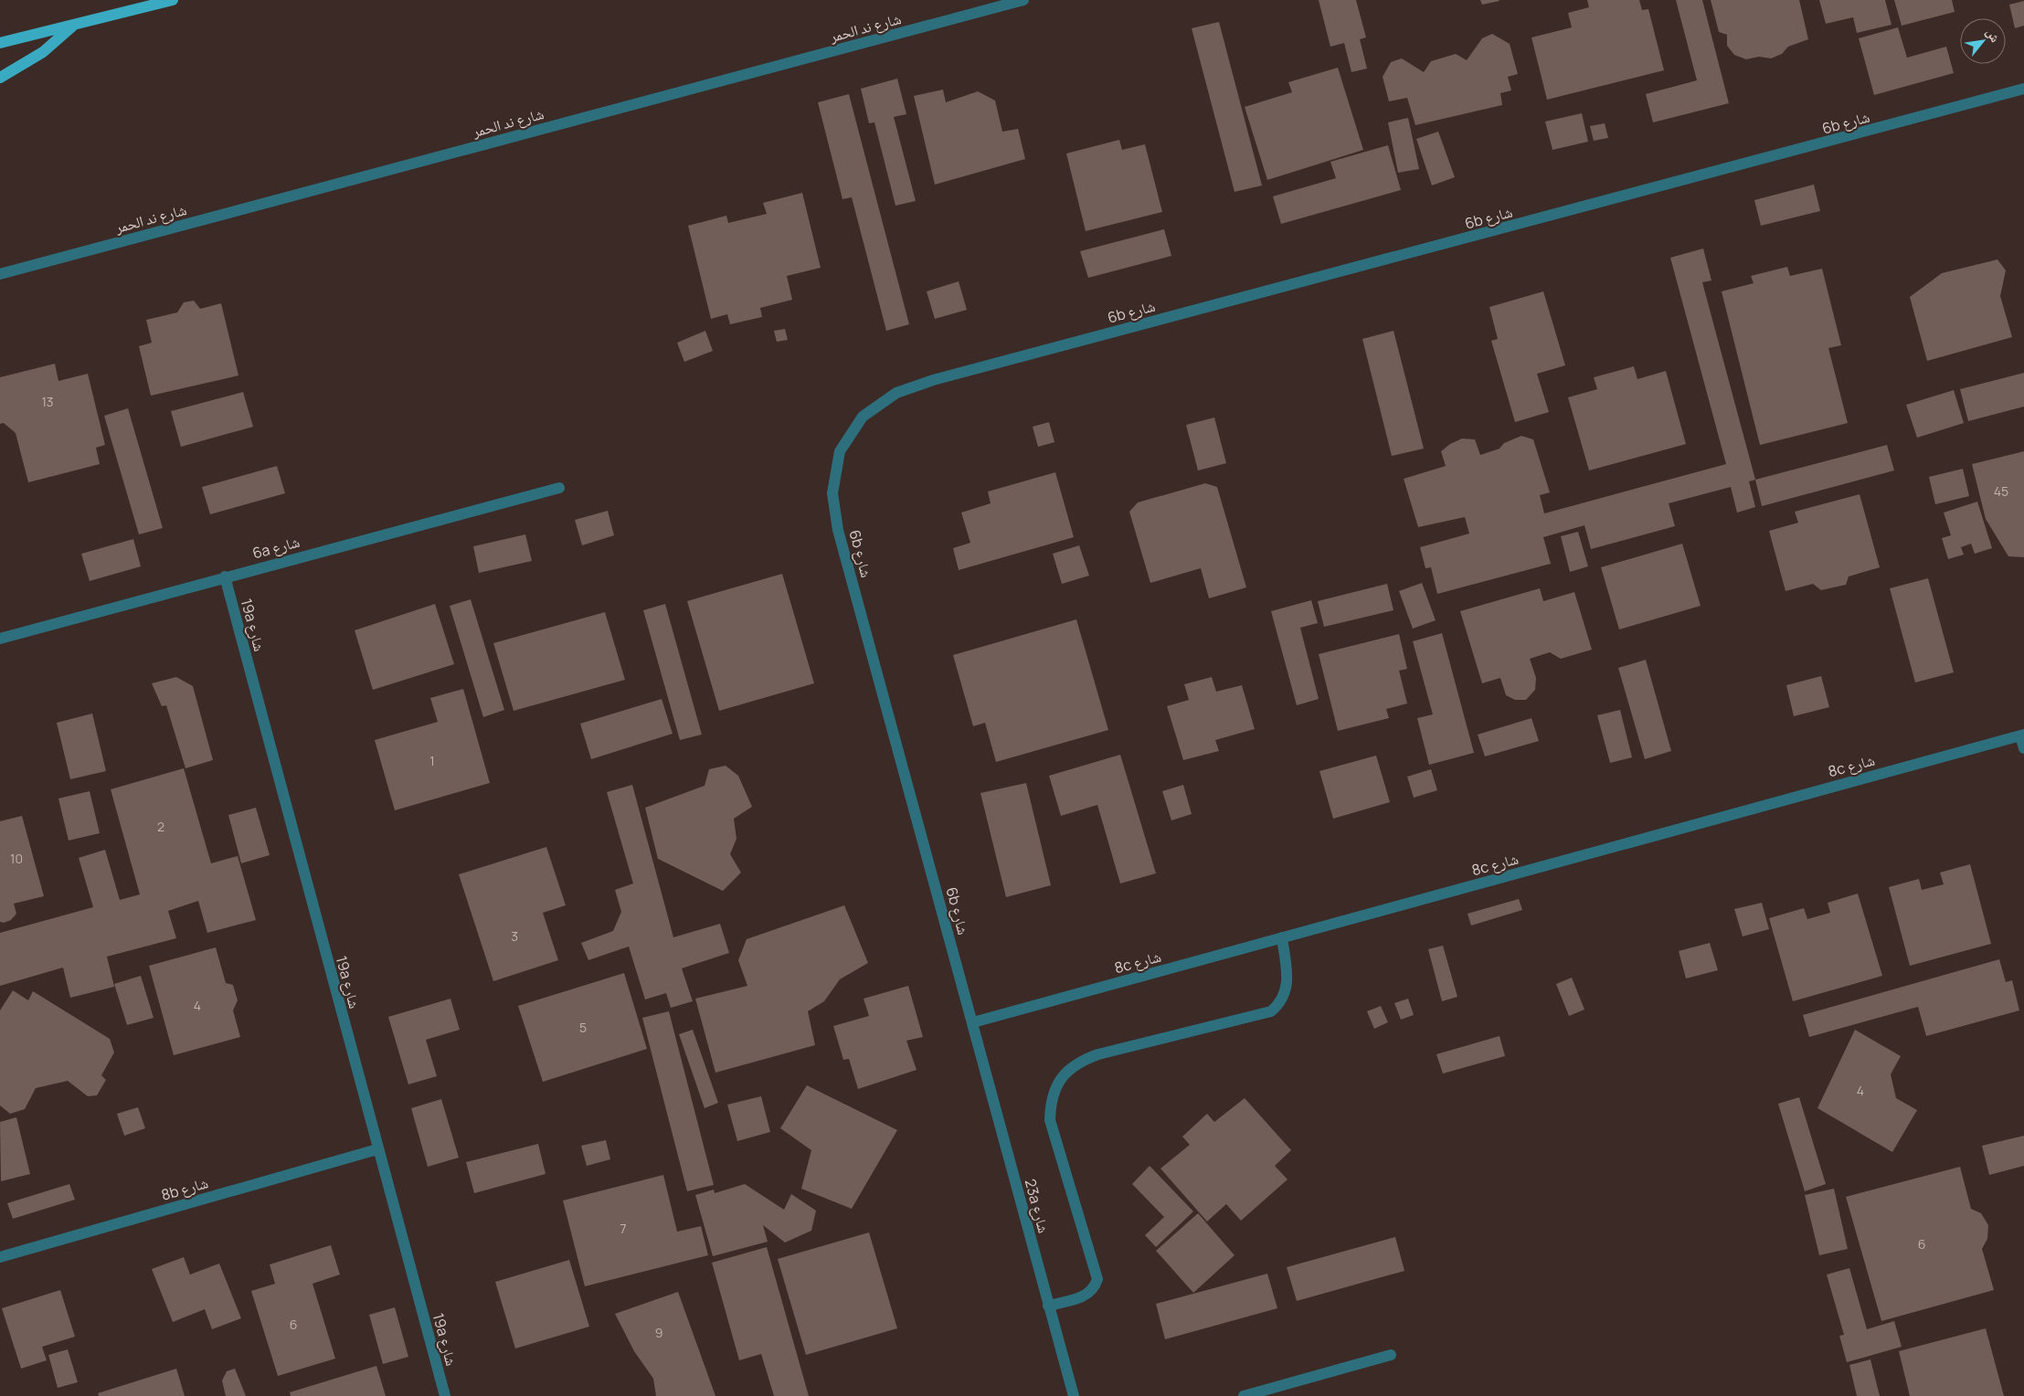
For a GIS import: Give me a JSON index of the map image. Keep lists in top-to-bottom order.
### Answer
{
  "streets": {
    "street": [
      "شارع ند الحمر",
      "6b شارع",
      "6a شارع",
      "19a شارع",
      "8c شارع",
      "8b شارع",
      "23a شارع"
    ]
  },
  "crossings": [
    ["6b شارع", "8c شارع"],
    ["6b شارع", "23a شارع"],
    ["6a شارع", "19a شارع"],
    ["19a شارع", "8b شارع"],
    ["8c شارع", "23a شارع"]
  ],
  "house_numbers": [
    "13",
    "45",
    "1",
    "2",
    "10",
    "3",
    "4",
    "5",
    "4",
    "7",
    "6",
    "6",
    "9"
  ],
  "north": "top right"
}
